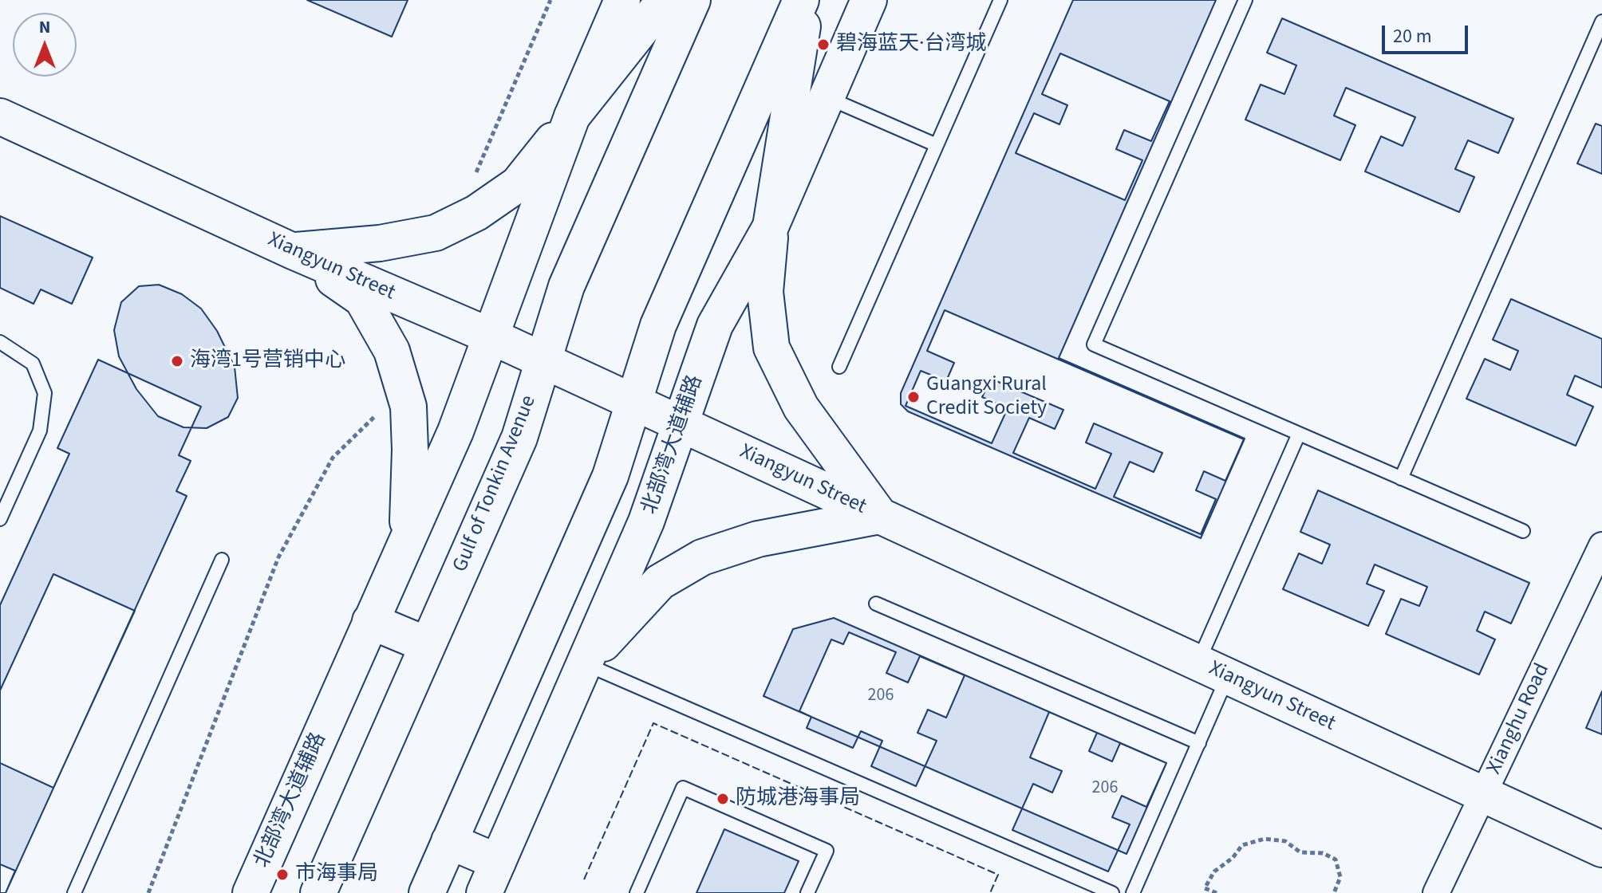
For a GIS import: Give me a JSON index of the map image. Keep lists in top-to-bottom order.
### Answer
{
  "streets": {
    "main road": ["Xiangyun Street", "北部湾大道辅路", "Gulf of Tonkin Avenue"],
    "street": ["Xianghu Road"]
  },
  "crossings": [
    ["Xiangyun Street", "北部湾大道辅路"],
    ["Xiangyun Street", "Gulf of Tonkin Avenue"],
    ["Xiangyun Street", "Xianghu Road"]
  ],
  "places": [
    "碧海蓝天·台湾城",
    "海湾1号营销中心",
    "Guangxi Rural Credit Society",
    "防城港海事局",
    "市海事局"
  ],
  "house_numbers": ["206", "206"],
  "scale_bar": "20 m",
  "north": "top"
}
